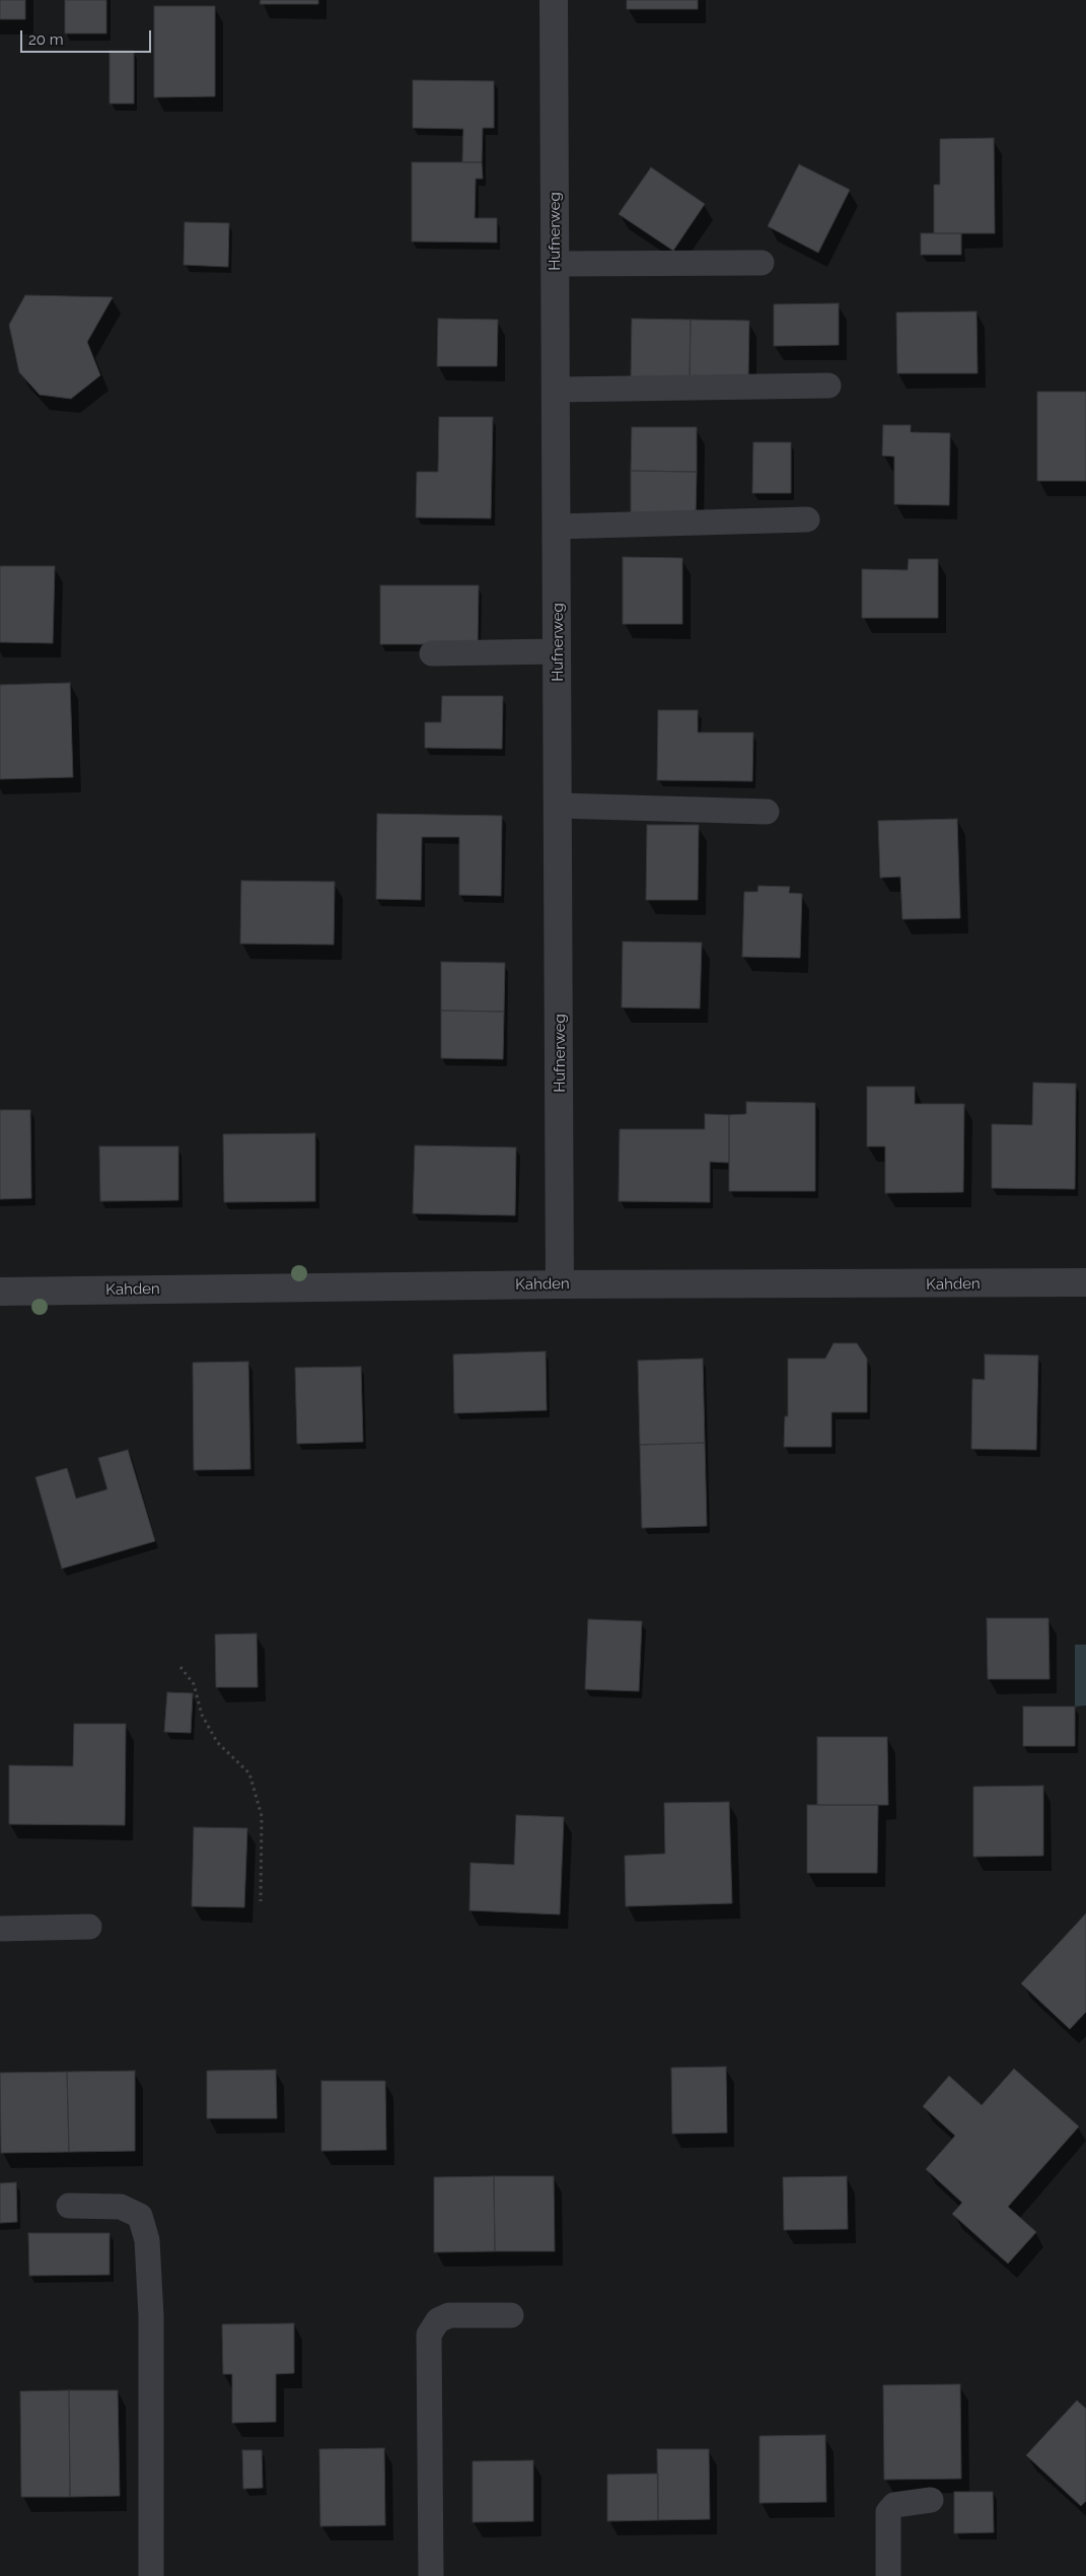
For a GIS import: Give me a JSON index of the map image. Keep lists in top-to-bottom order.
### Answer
{
  "streets": {
    "street": ["Hufnerweg", "Kahden"]
  },
  "crossings": [
    ["Hufnerweg", "Kahden"]
  ],
  "scale_bar": "20 m"
}
